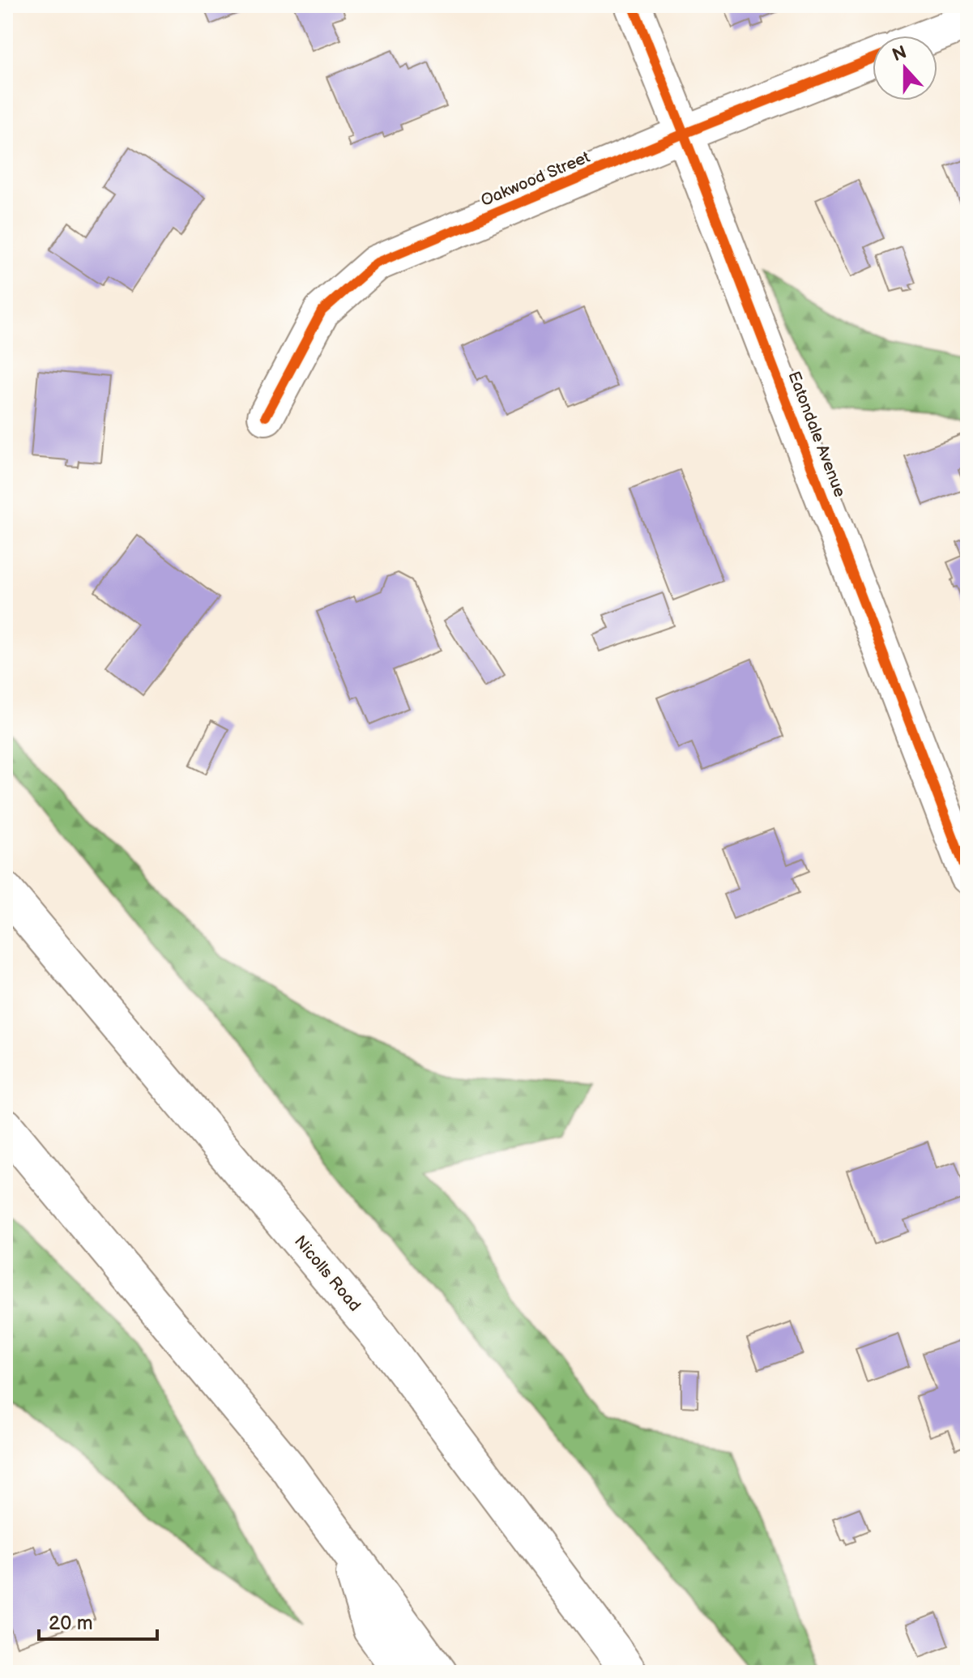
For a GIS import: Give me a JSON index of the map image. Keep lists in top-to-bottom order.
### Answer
{
  "streets": {
    "main road": ["Oakwood Street", "Eatondale Avenue", "Nicolls Road"]
  },
  "crossings": [
    ["Oakwood Street", "Eatondale Avenue"]
  ],
  "scale_bar": "20 m",
  "north": "top"
}
